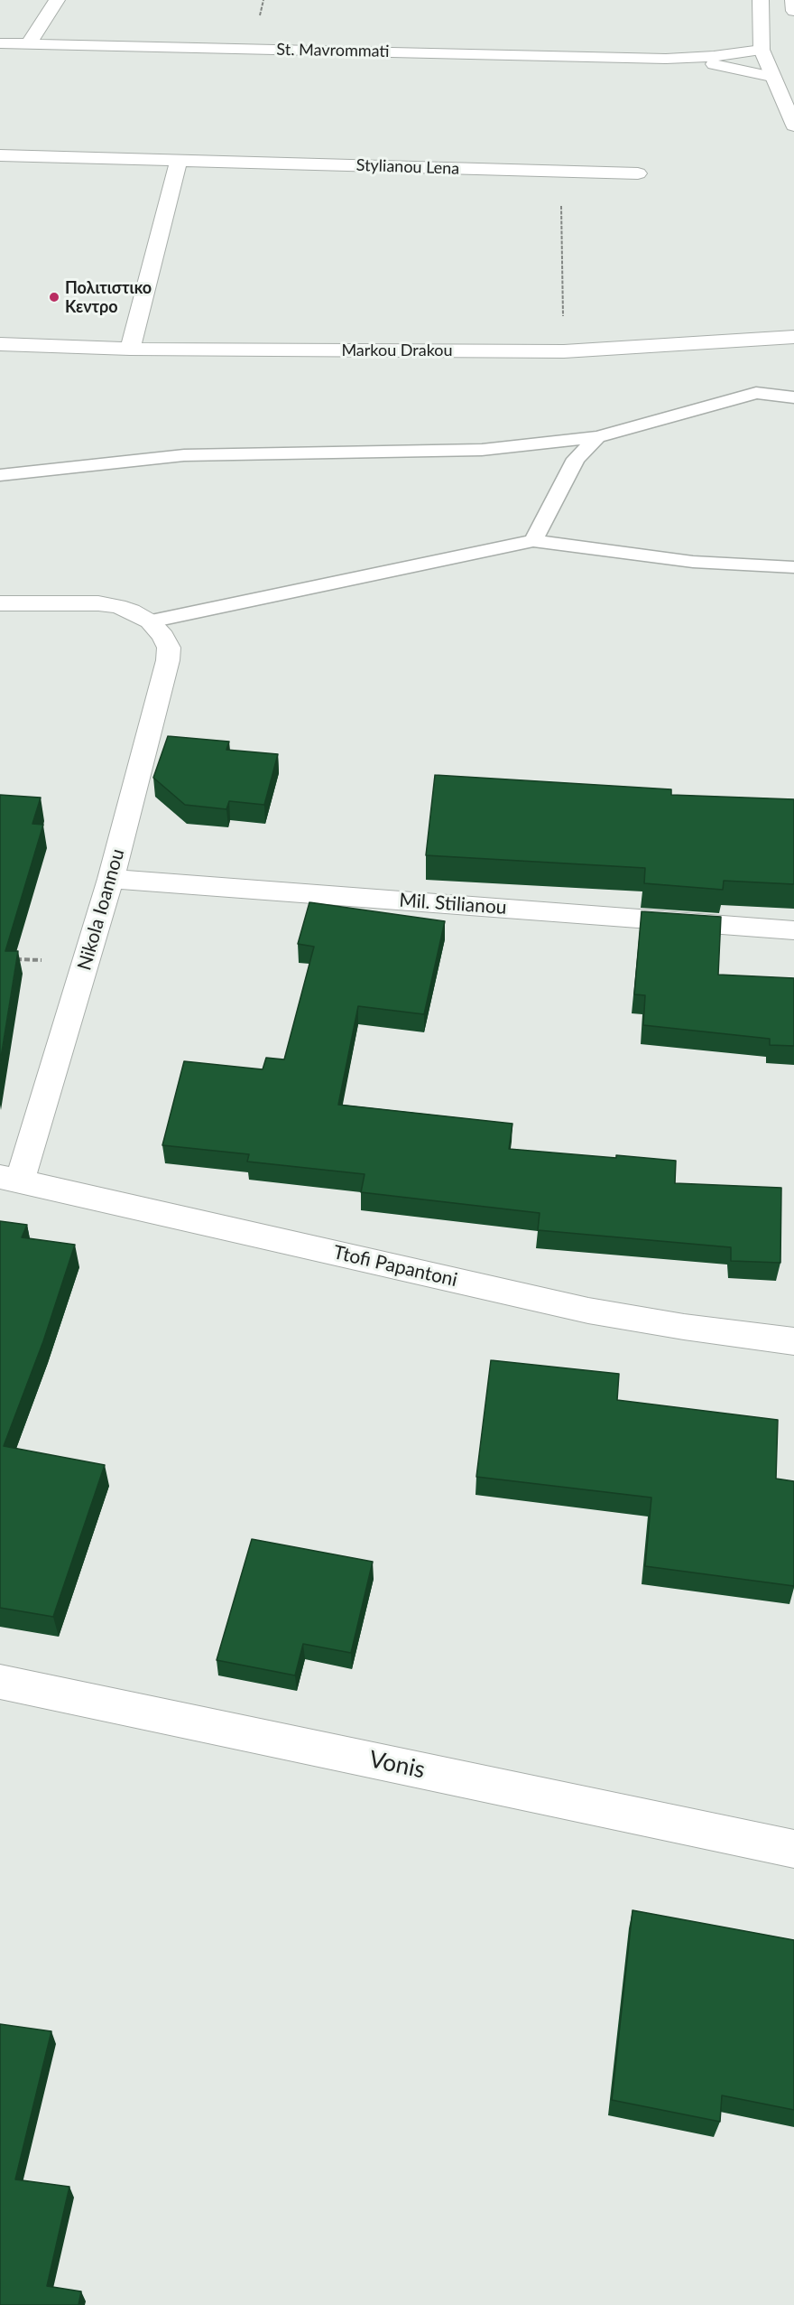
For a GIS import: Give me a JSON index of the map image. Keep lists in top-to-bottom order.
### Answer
{
  "streets": {
    "street": [
      "St. Mavrommati",
      "Stylianou Lena",
      "Markou Drakou",
      "Mil. Stilianou",
      "Nikola Ioannou",
      "Ttofi Papantoni",
      "Vonis"
    ]
  },
  "crossings": [
    ["Mil. Stilianou", "Nikola Ioannou"],
    ["Nikola Ioannou", "Ttofi Papantoni"]
  ],
  "places": ["Πολιτιστικο Κεντρο"]
}
